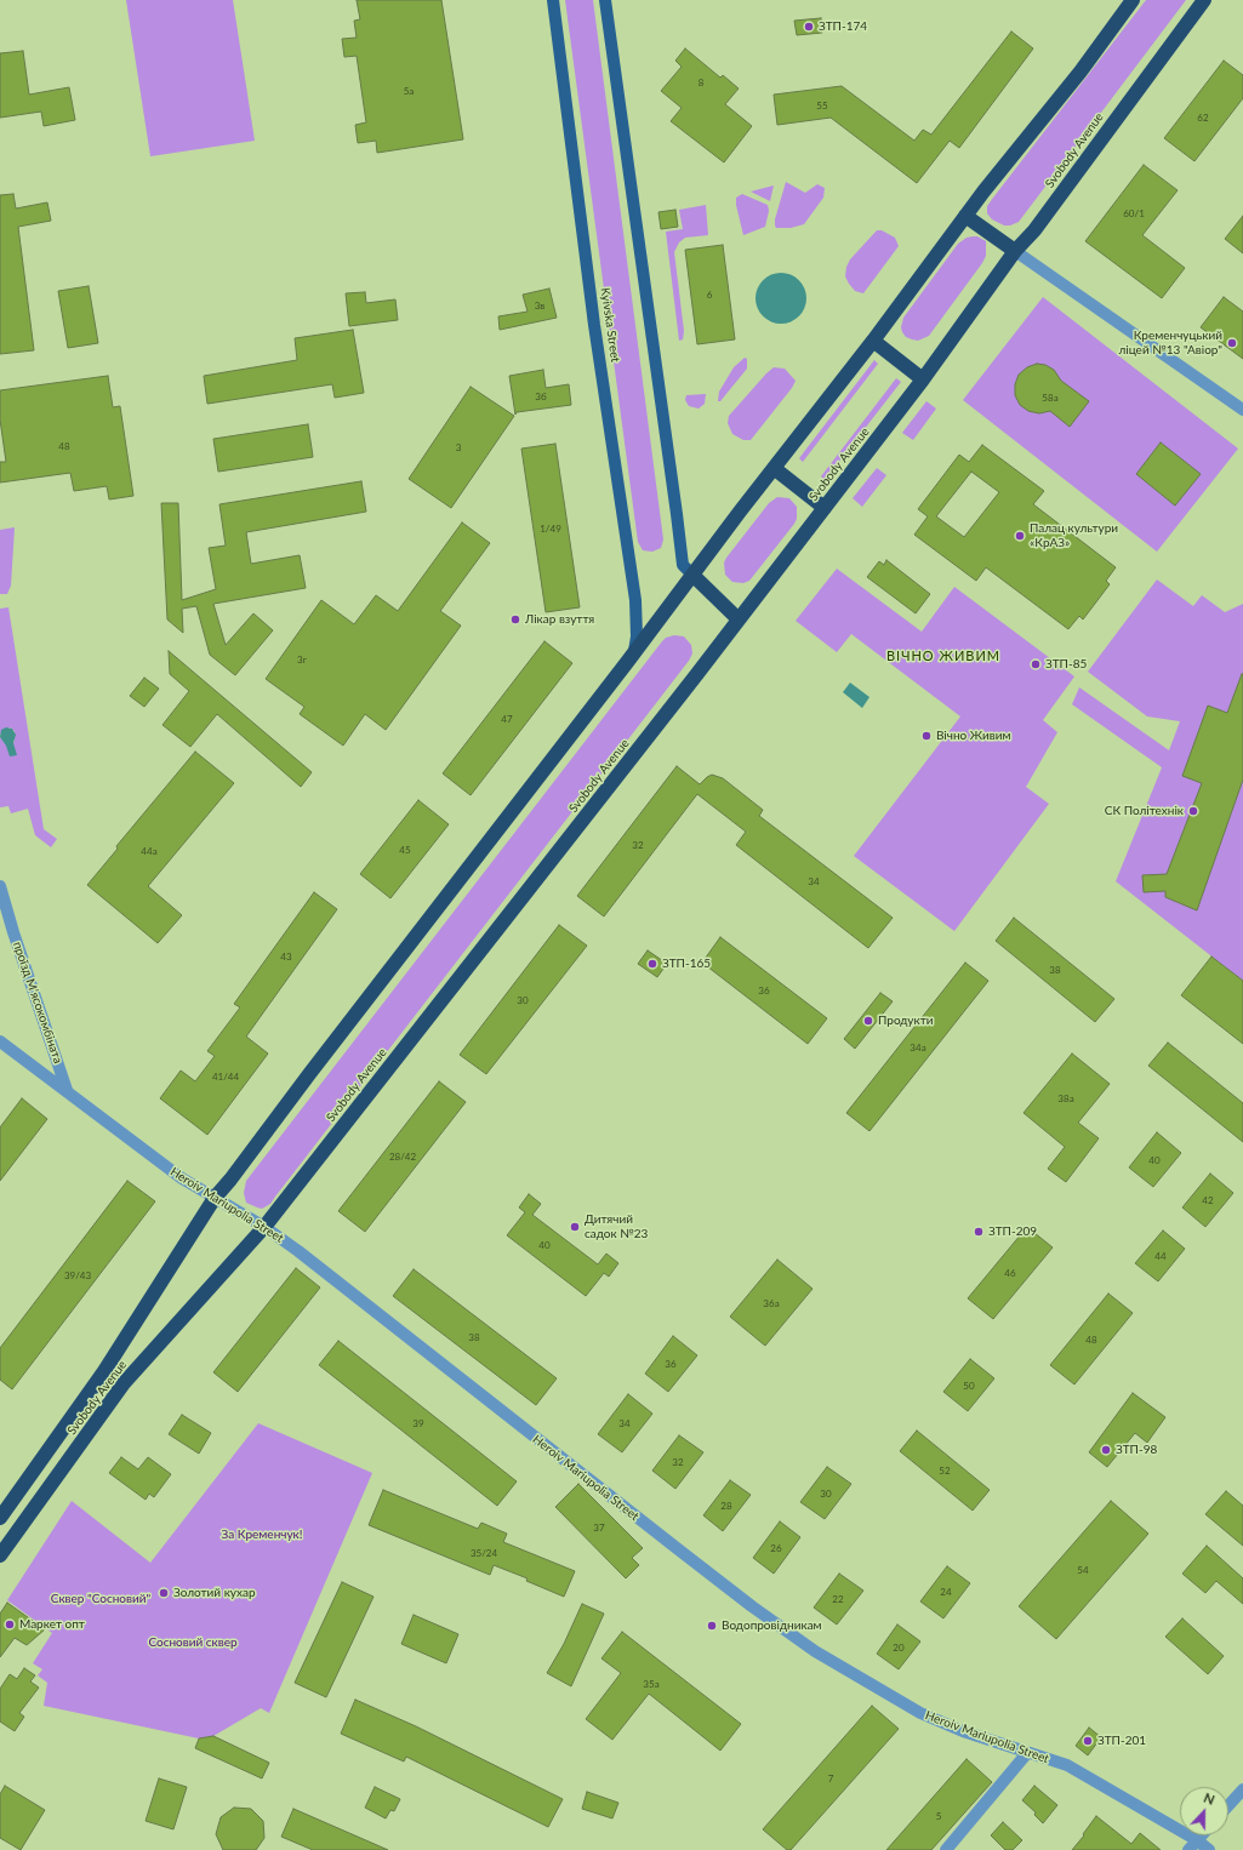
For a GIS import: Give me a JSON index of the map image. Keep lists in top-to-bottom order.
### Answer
{
  "streets": {
    "highway": ["Svobody Avenue"],
    "main road": ["Kyivska Street"],
    "street": ["проїзд Мʼясокомбіната", "Heroiv Mariupolia Street"]
  },
  "crossings": [
    ["Svobody Avenue", "Kyivska Street"],
    ["Svobody Avenue", "Heroiv Mariupolia Street"],
    ["проїзд Мʼясокомбіната", "Heroiv Mariupolia Street"]
  ],
  "districts": ["ВІЧНО ЖИВИМ"],
  "parks": ["За Кременчук!", "Сквер \"Сосновий\"", "Сосновий сквер"],
  "places": [
    "ЗТП-174",
    "Кременчуцький ліцей №13 \"Авіор\"",
    "Палац культури «КрАЗ»",
    "Лікар взуття",
    "ЗТП-85",
    "Вічно Живим",
    "СК Політехнік",
    "ЗТП-165",
    "Продукти",
    "Дитячий садок №23",
    "ЗТП-209",
    "ЗТП-98",
    "Золотий кухар",
    "Маркет опт",
    "Водопровідникам",
    "ЗТП-201"
  ],
  "house_numbers": [
    "8",
    "5а",
    "55",
    "62",
    "60/1",
    "6",
    "3в",
    "3б",
    "58а",
    "48",
    "3",
    "1/49",
    "3г",
    "47",
    "32",
    "45",
    "44а",
    "34",
    "43",
    "38",
    "36",
    "30",
    "34а",
    "41/44",
    "38а",
    "28/42",
    "40",
    "42",
    "40",
    "44",
    "46",
    "39/43",
    "36а",
    "38",
    "48",
    "36",
    "50",
    "39",
    "34",
    "32",
    "52",
    "30",
    "28",
    "37",
    "26",
    "35/24",
    "54",
    "24",
    "22",
    "20",
    "35а",
    "7",
    "5"
  ],
  "north": "top"
}
